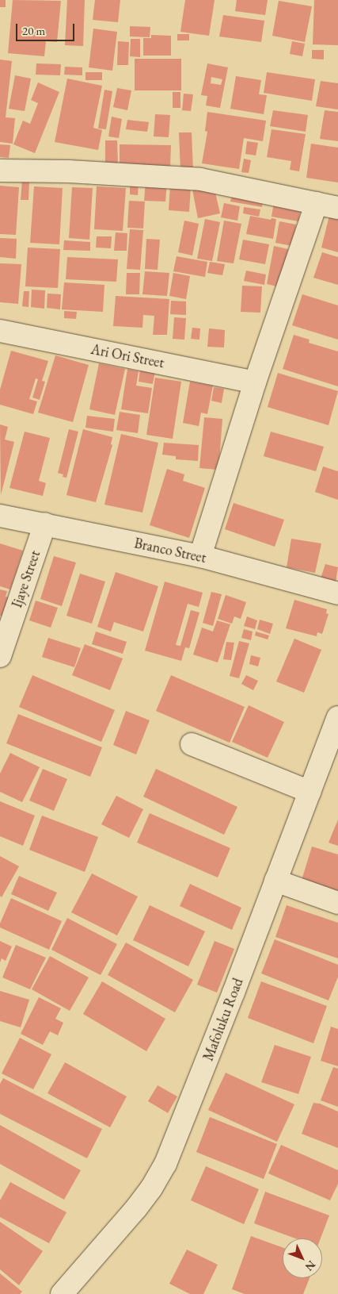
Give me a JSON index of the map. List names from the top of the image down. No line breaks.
{"streets":{"street":["Ari Ori Street","Branco Street","Ijaye Street","Mafoluku Road"]},"crossings":[["Branco Street","Ijaye Street"]],"scale_bar":"20 m","north":"bottom right"}
